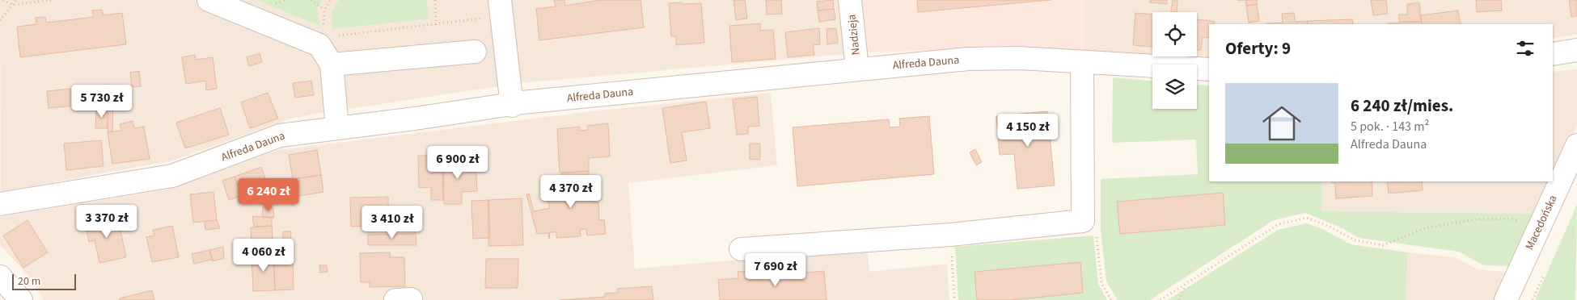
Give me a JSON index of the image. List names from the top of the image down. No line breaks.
{"streets":{"street":["Nadzieja","Alfreda Dauna","Macedońska"]},"crossings":[["Nadzieja","Alfreda Dauna"]],"scale_bar":"20 m","page":{"heading":"Oferty: 9","list":[{"name":"6 240 zł/mies.","note":"5 pok. · 143 m² · Alfreda Dauna"}],"price":["5 730 zł","4 150 zł","6 900 zł","4 370 zł","6 240 zł","3 370 zł","3 410 zł","4 060 zł","7 690 zł"],"scale":"20 m"}}
